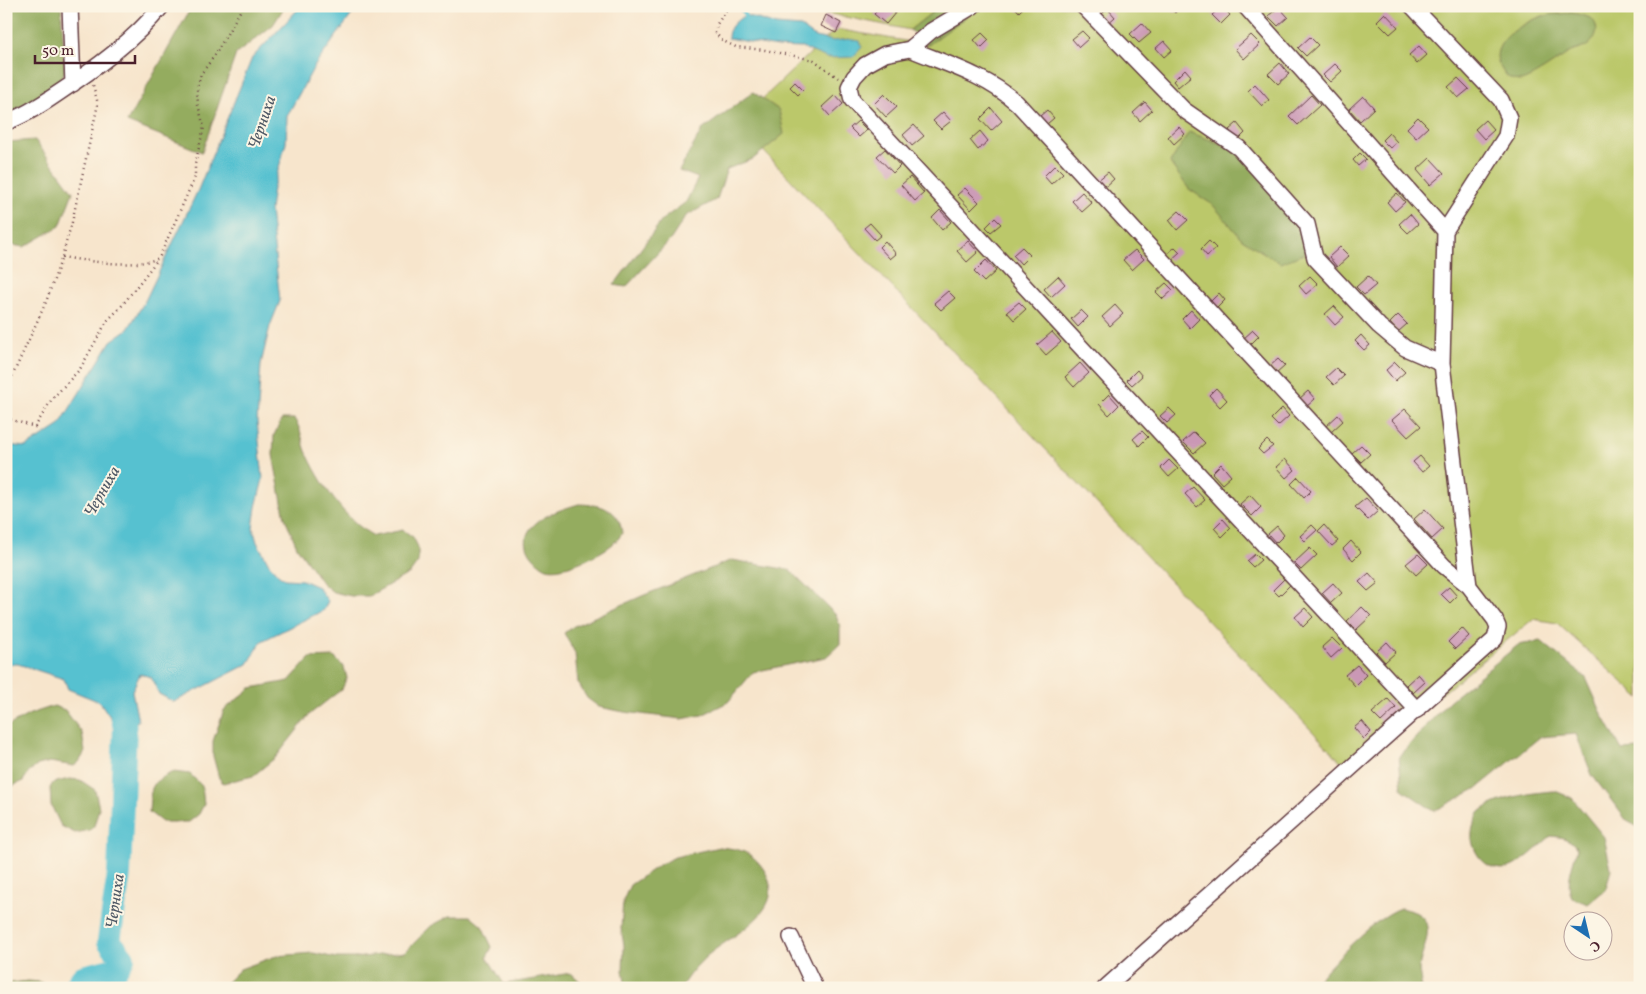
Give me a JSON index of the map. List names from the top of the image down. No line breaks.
{"water":["Черниха"],"scale_bar":"50 m","north":"bottom right"}
